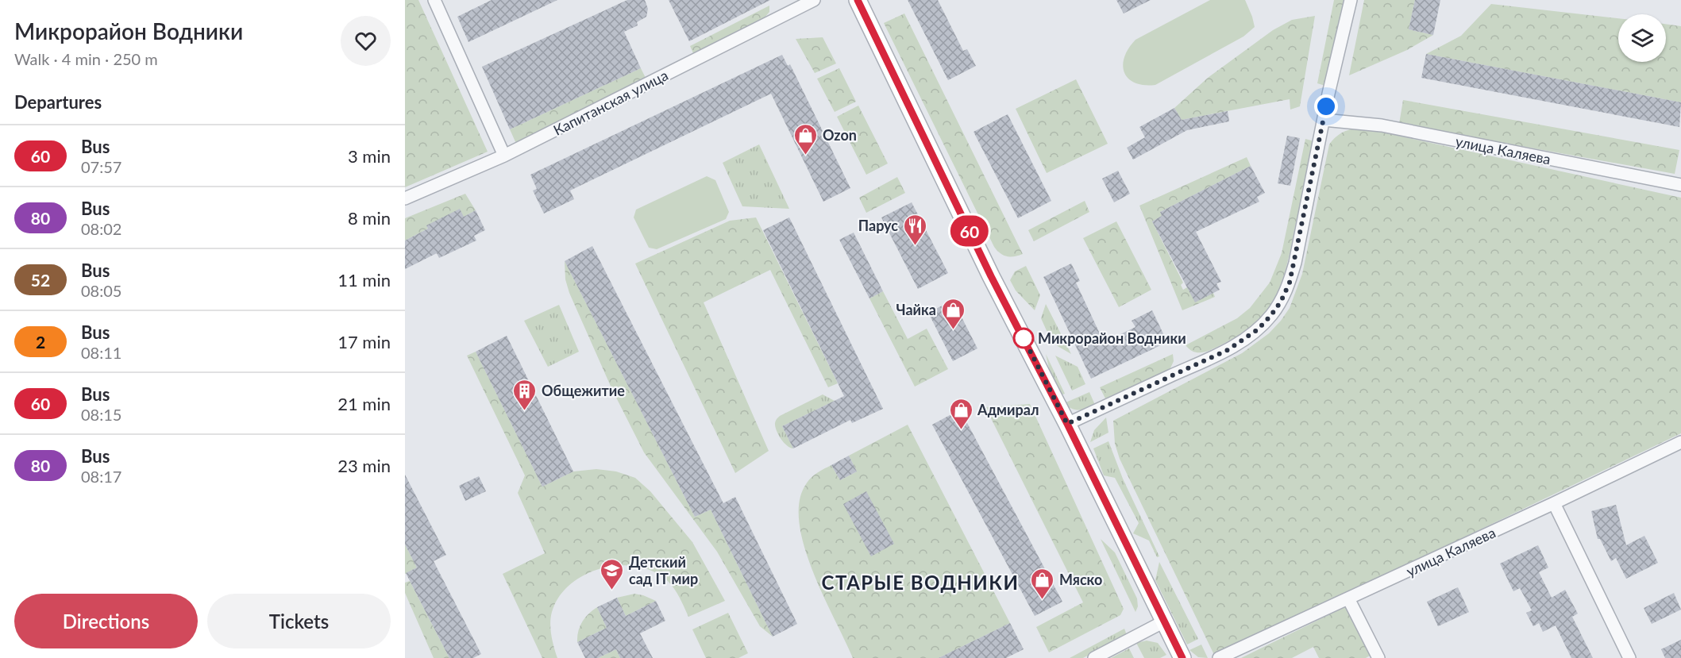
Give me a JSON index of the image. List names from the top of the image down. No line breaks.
{"streets":{"street":["Капитанская улица","улица Каляева"]},"districts":["СТАРЫЕ ВОДНИКИ"],"places":{"shop":["Ozon","Чайка","Адмирал","Мяско"],"restaurant":["Парус"],"other":["Микрорайон Водники"],"building":["Общежитие"],"school or university":["Детский сад IT мир"]},"lines":["bus line 60"],"page":{"heading":[["Микрорайон Водники","Walk · 4 min · 250 m"],"Departures"],"on_map":"60","list":[{"mark":"60","name":"Bus","note":"07:57","value":"3 min"},{"mark":"80","name":"Bus","note":"08:02","value":"8 min"},{"mark":"52","name":"Bus","note":"08:05","value":"11 min"},{"mark":"2","name":"Bus","note":"08:11","value":"17 min"},{"mark":"60","name":"Bus","note":"08:15","value":"21 min"},{"mark":"80","name":"Bus","note":"08:17","value":"23 min"}],"buttons":["Directions","Tickets"]}}
